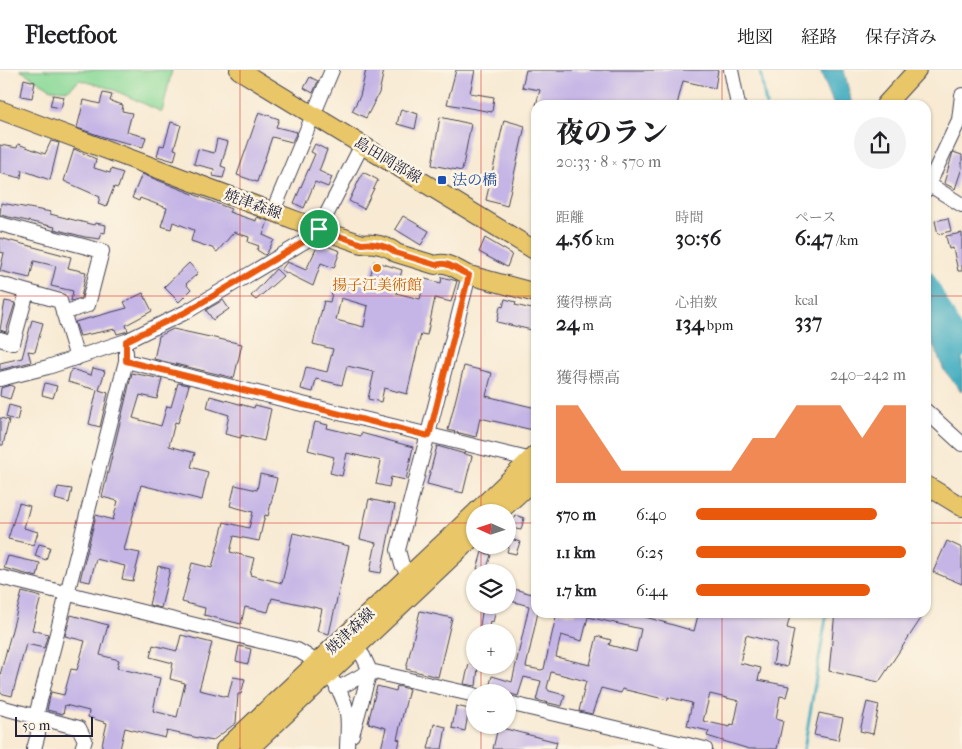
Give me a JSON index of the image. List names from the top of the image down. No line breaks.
{"streets":{"main road":["島田岡部線","焼津森線"]},"places":{"transit":["法の橋"],"other":["揚子江美術館"]},"scale_bar":"50 m","north":"left","page":{"header":"Fleetfoot","nav":["地図","経路","保存済み"],"heading":["夜のラン","20:33 · 8 × 570 m"],"stats":[["距離","4.56 km"],["時間","30:56"],["ペース","6:47 /km"],["獲得標高","24 m"],["心拍数","134 bpm"],["kcal","337"]],"chart":["獲得標高","240–242 m"],"list":[{"name":"570 m","note":"6:40"},{"name":"1.1 km","note":"6:25"},{"name":"1.7 km","note":"6:44"}],"map_buttons":["+","−"],"scale":"50 m"}}
